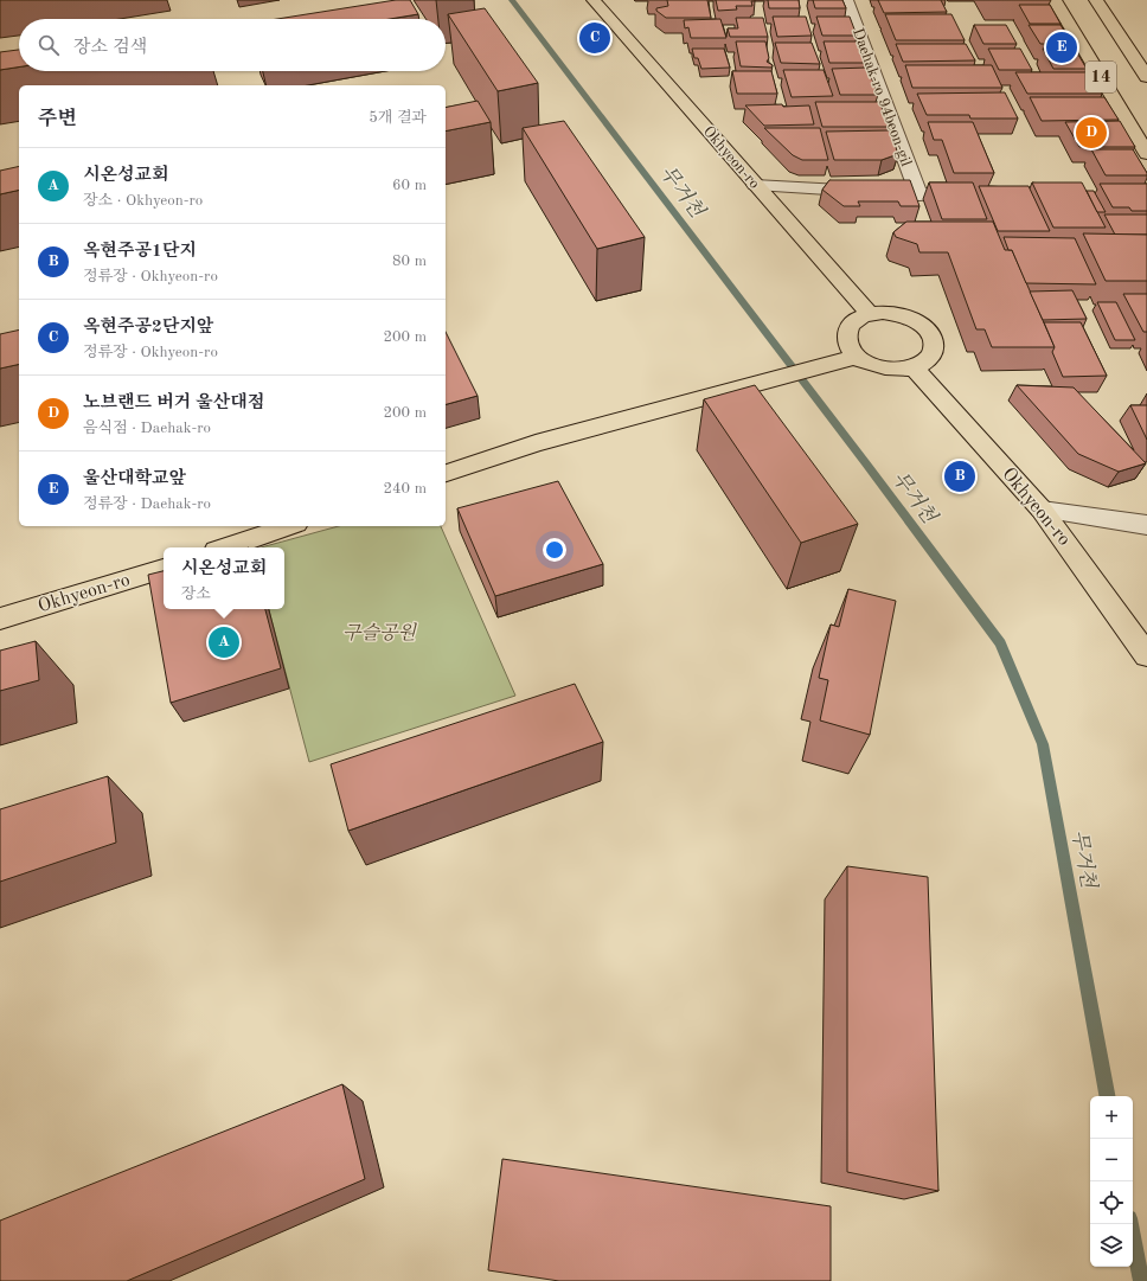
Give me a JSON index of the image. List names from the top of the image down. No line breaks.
{"streets":{"main road":["14","Okhyeon-ro"],"street":["Daehak-ro 94beon-gil"]},"water":["무거천"],"parks":["구슬공원"],"page":{"search":"장소 검색","pins":["C","E","D","B","A"],"heading":["주변","5개 결과"],"list":[{"mark":"A","name":"시온성교회","note":"장소 · Okhyeon-ro","value":"60 m"},{"mark":"B","name":"옥현주공1단지","note":"정류장 · Okhyeon-ro","value":"80 m"},{"mark":"C","name":"옥현주공2단지앞","note":"정류장 · Okhyeon-ro","value":"200 m"},{"mark":"D","name":"노브랜드 버거 울산대점","note":"음식점 · Daehak-ro","value":"200 m"},{"mark":"E","name":"울산대학교앞","note":"정류장 · Daehak-ro","value":"240 m"}],"popup":["시온성교회","장소"],"map_buttons":["+","−"]}}
